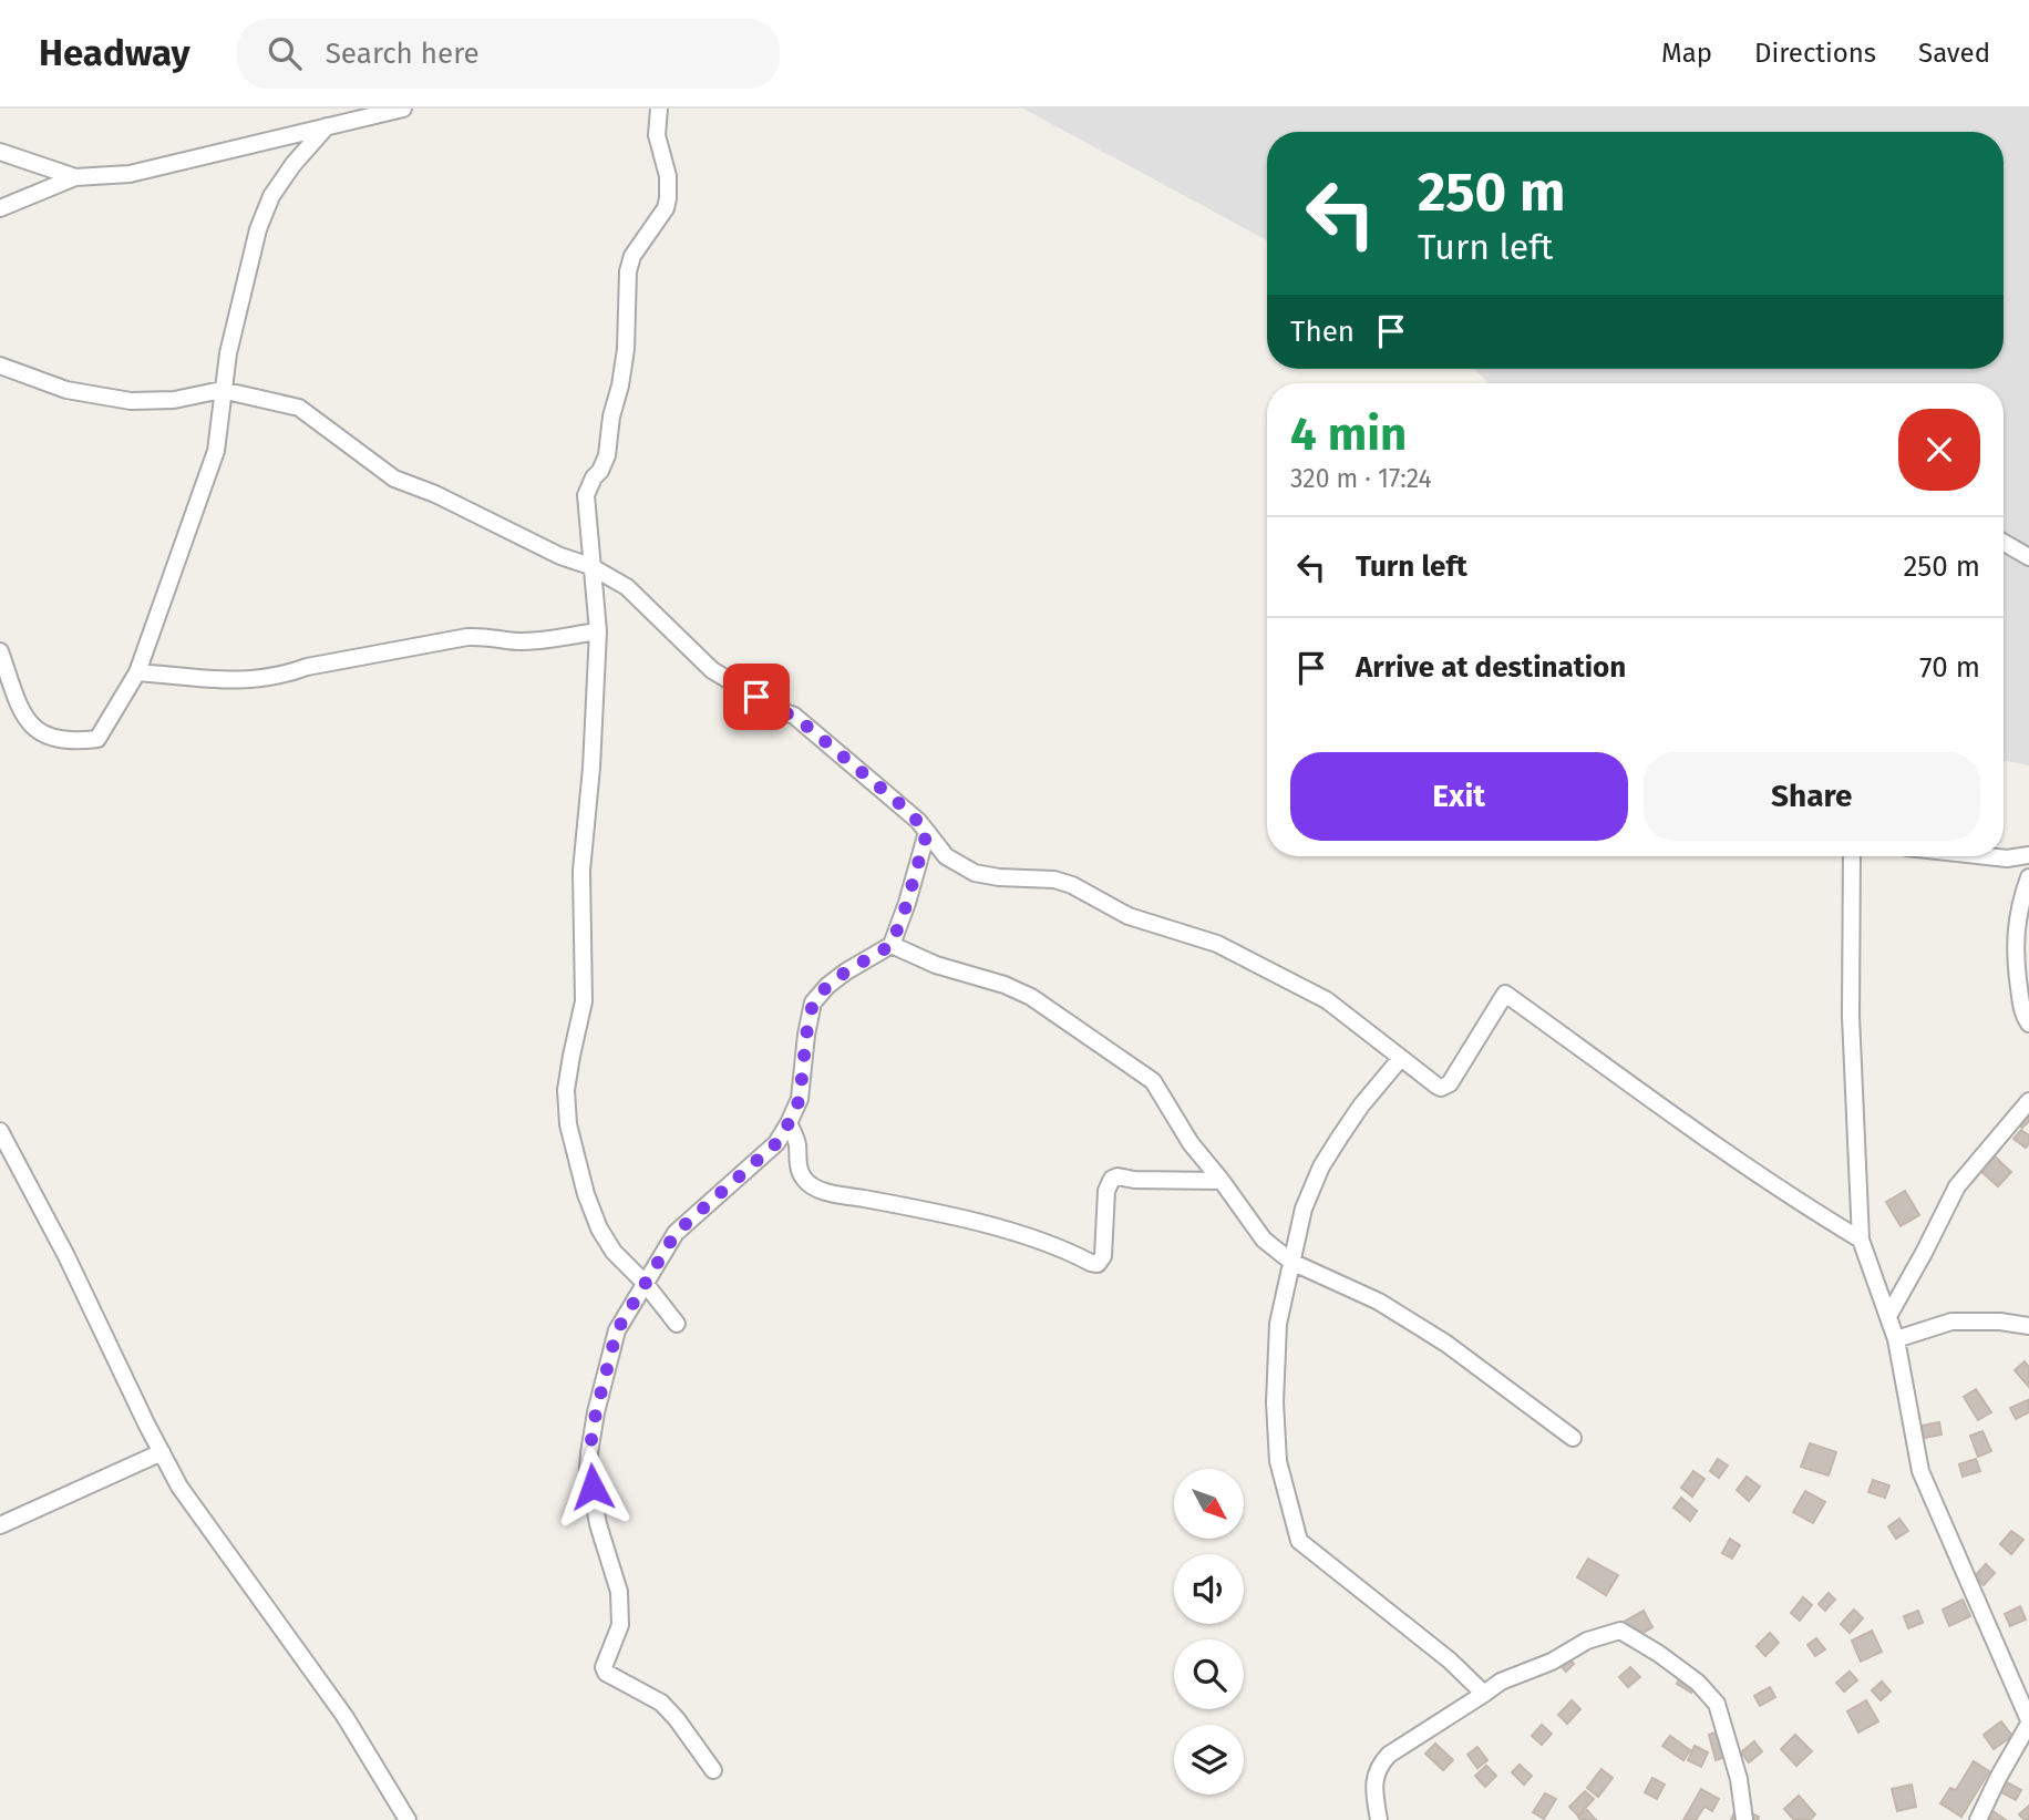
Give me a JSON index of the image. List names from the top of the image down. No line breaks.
{"north":"bottom right","page":{"header":"Headway","search":"Search here","nav":["Map","Directions","Saved"],"turn":["250 m","Turn left"],"then":"Then","heading":["4 min","320 m · 17:24"],"list":[{"name":"Turn left","value":"250 m"},{"name":"Arrive at destination","value":"70 m"}],"buttons":["Exit","Share"]}}
